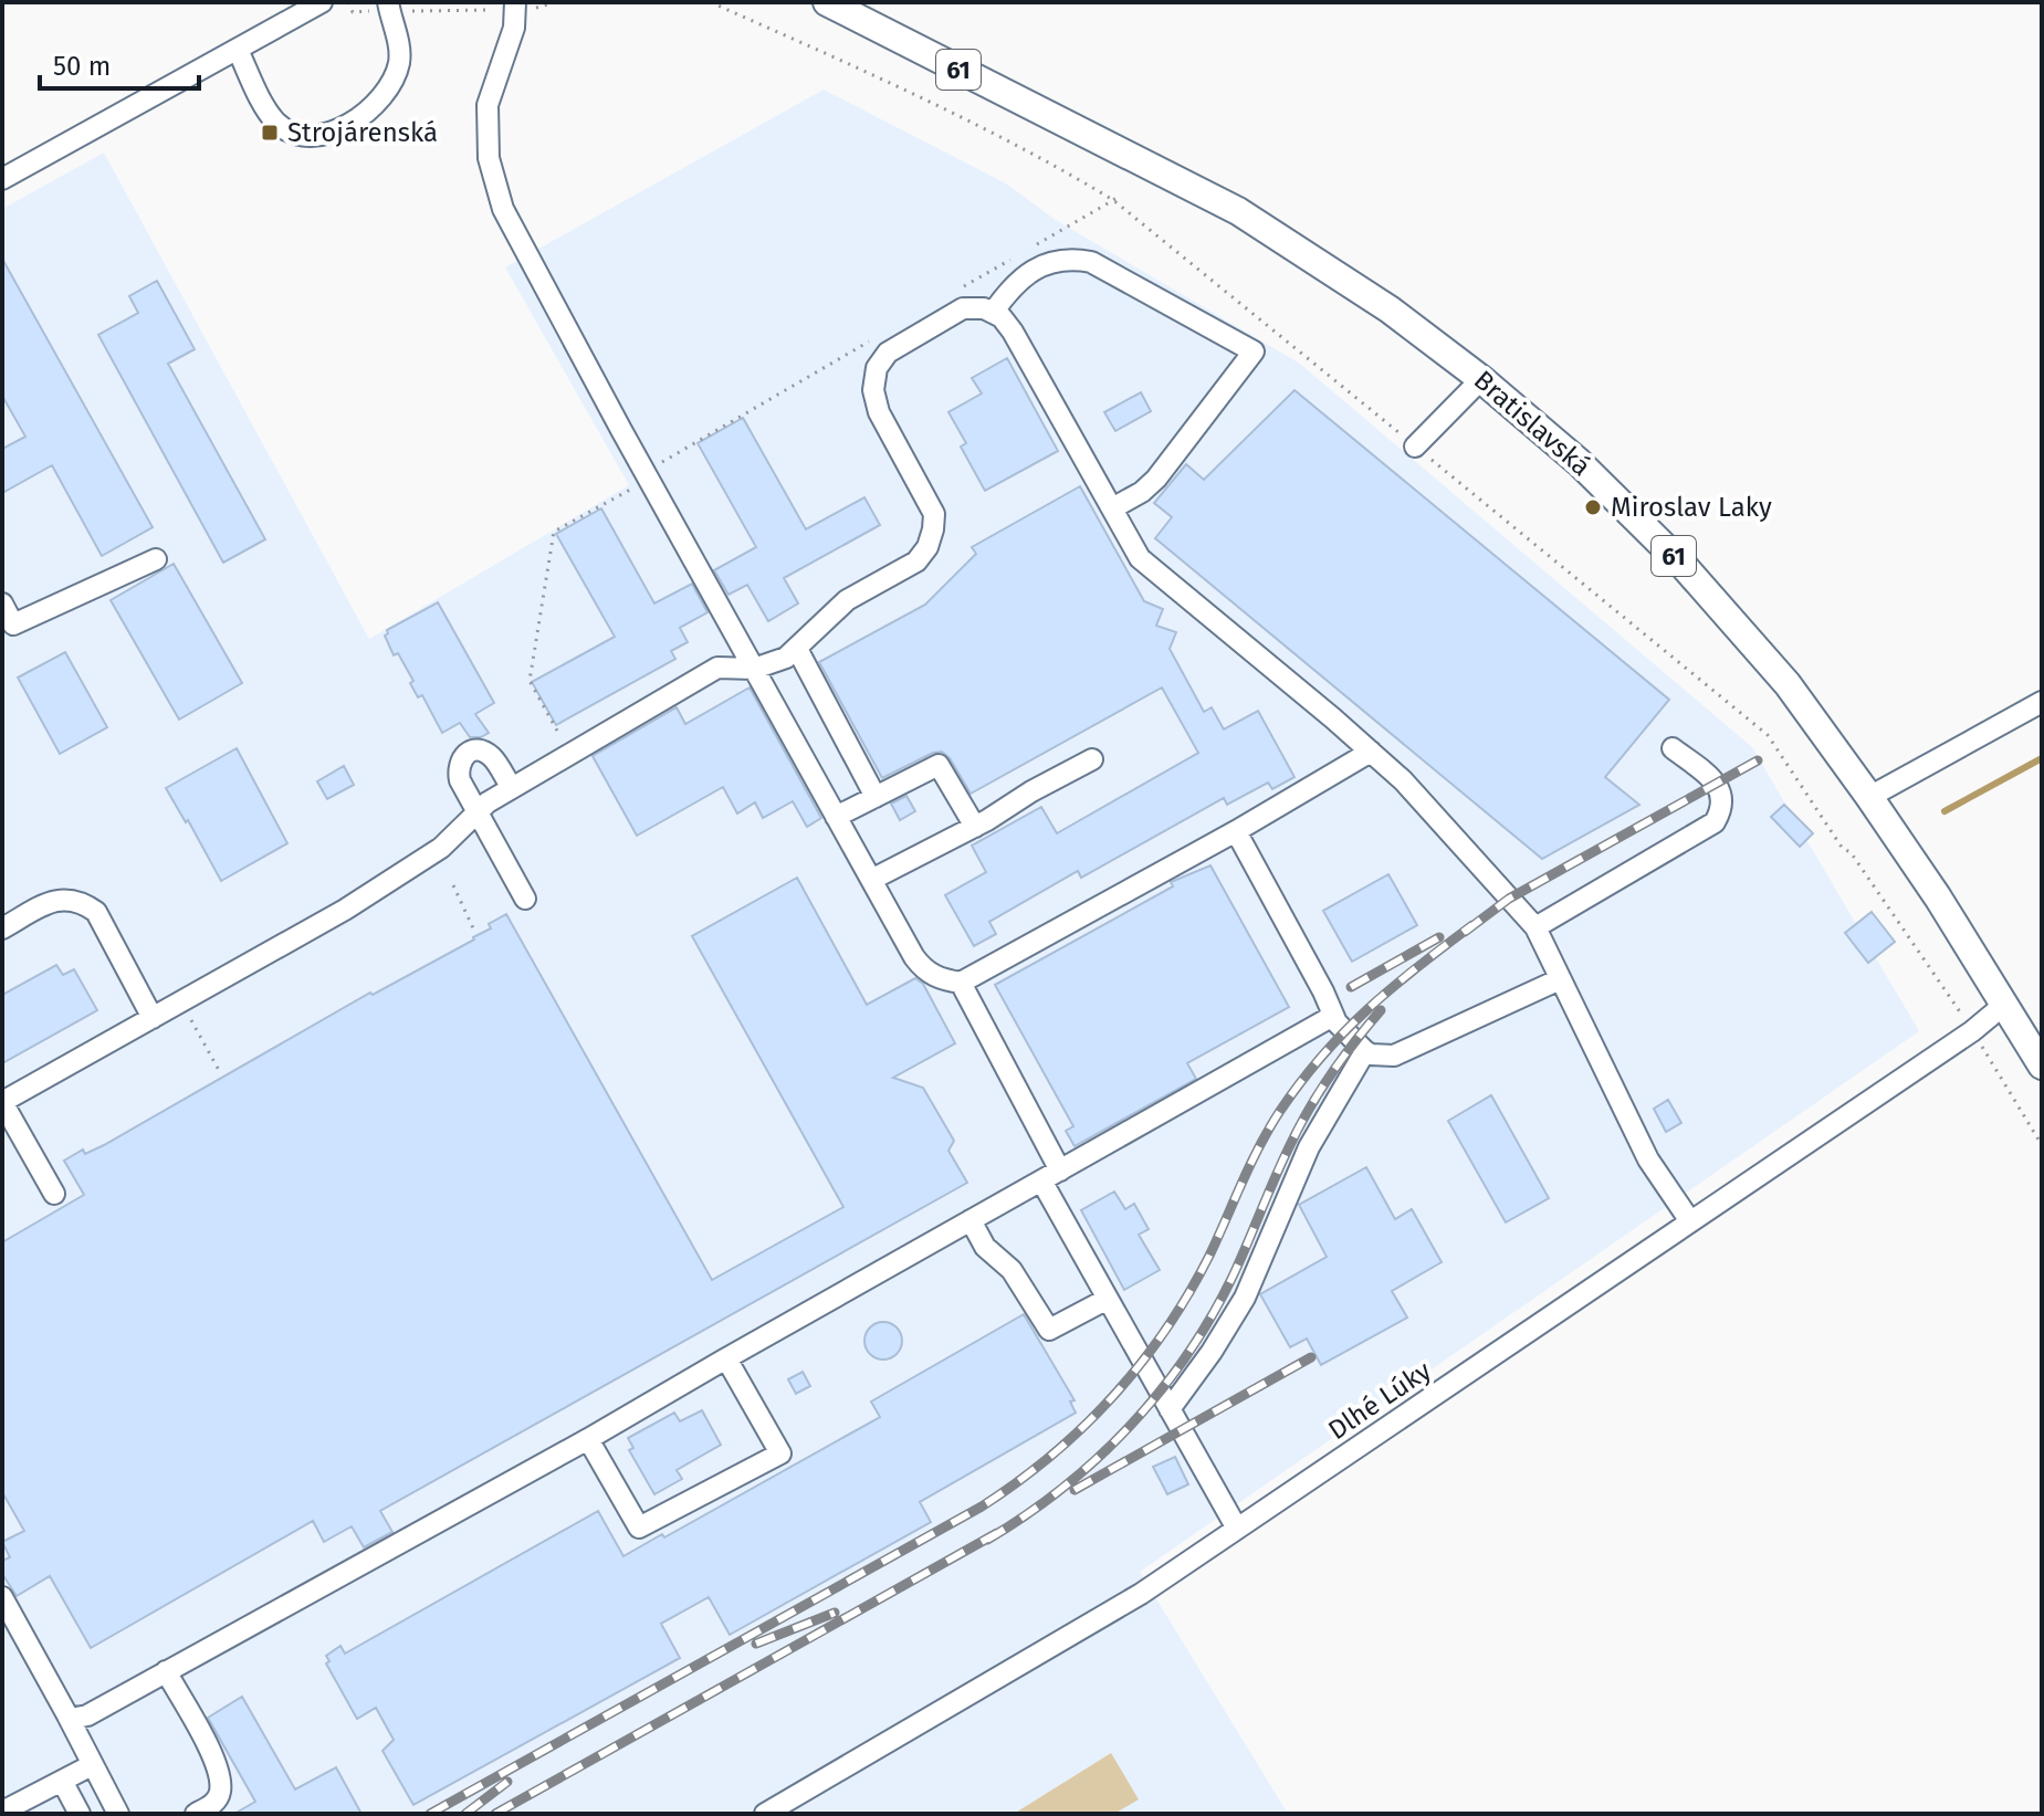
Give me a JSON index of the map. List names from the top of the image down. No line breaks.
{"streets":{"main road":["61","Bratislavská"],"street":["Dlhé Lúky"]},"crossings":[["Bratislavská","Dlhé Lúky"]],"places":{"transit":["Strojárenská"],"other":["Miroslav Laky"]},"scale_bar":"50 m"}
